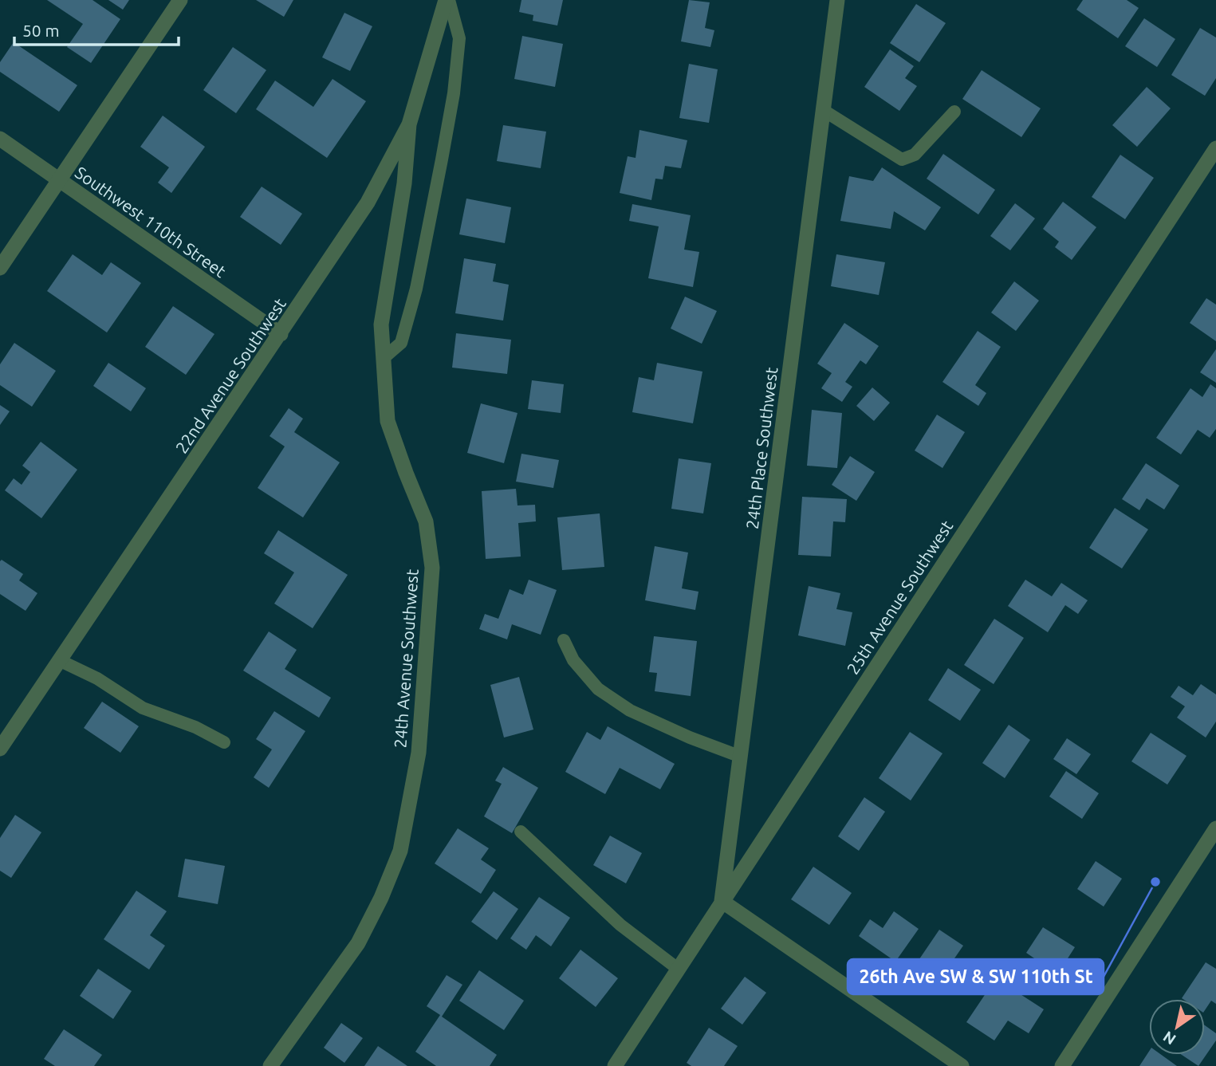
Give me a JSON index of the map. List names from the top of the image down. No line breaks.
{"streets":{"street":["Southwest 110th Street","22nd Avenue Southwest","24th Place Southwest","25th Avenue Southwest","24th Avenue Southwest"]},"crossings":[["Southwest 110th Street","22nd Avenue Southwest"],["22nd Avenue Southwest","24th Avenue Southwest"],["24th Place Southwest","25th Avenue Southwest"]],"places":["26th Ave SW & SW 110th St"],"scale_bar":"50 m","north":"bottom left"}
